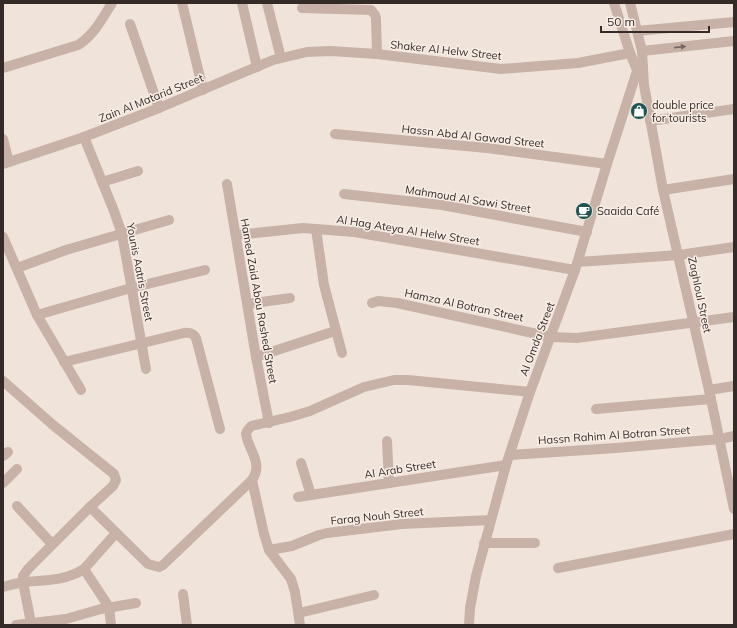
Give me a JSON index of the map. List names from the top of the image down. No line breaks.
{"streets":{"street":["Shaker Al Helw Street","Zain Al Matarid Street","Hassn Abd Al Gawad Street","Mahmoud Al Sawi Street","Al Hag Ateya Al Helw Street","Younis Aatris Street","Zaghloul Street","Hamed Zaid Abou Rashed Street","Hamza Al Botran Street","Al Omda Street","Hassn Rahim Al Botran Street","Al Arab Street","Farag Nouh Street"]},"crossings":[["Shaker Al Helw Street","Zain Al Matarid Street"],["Shaker Al Helw Street","Zaghloul Street"],["Zain Al Matarid Street","Younis Aatris Street"],["Hassn Abd Al Gawad Street","Al Omda Street"],["Mahmoud Al Sawi Street","Al Omda Street"],["Al Hag Ateya Al Helw Street","Zaghloul Street"],["Al Hag Ateya Al Helw Street","Hamed Zaid Abou Rashed Street"],["Al Hag Ateya Al Helw Street","Al Omda Street"],["Zaghloul Street","Hamza Al Botran Street"],["Zaghloul Street","Al Omda Street"],["Zaghloul Street","Hassn Rahim Al Botran Street"],["Hamza Al Botran Street","Al Omda Street"],["Al Omda Street","Hassn Rahim Al Botran Street"],["Al Omda Street","Al Arab Street"],["Al Omda Street","Farag Nouh Street"]],"places":{"shop":["double price for tourists"],"cafe":["Saaida Café"]},"scale_bar":"50 m"}
